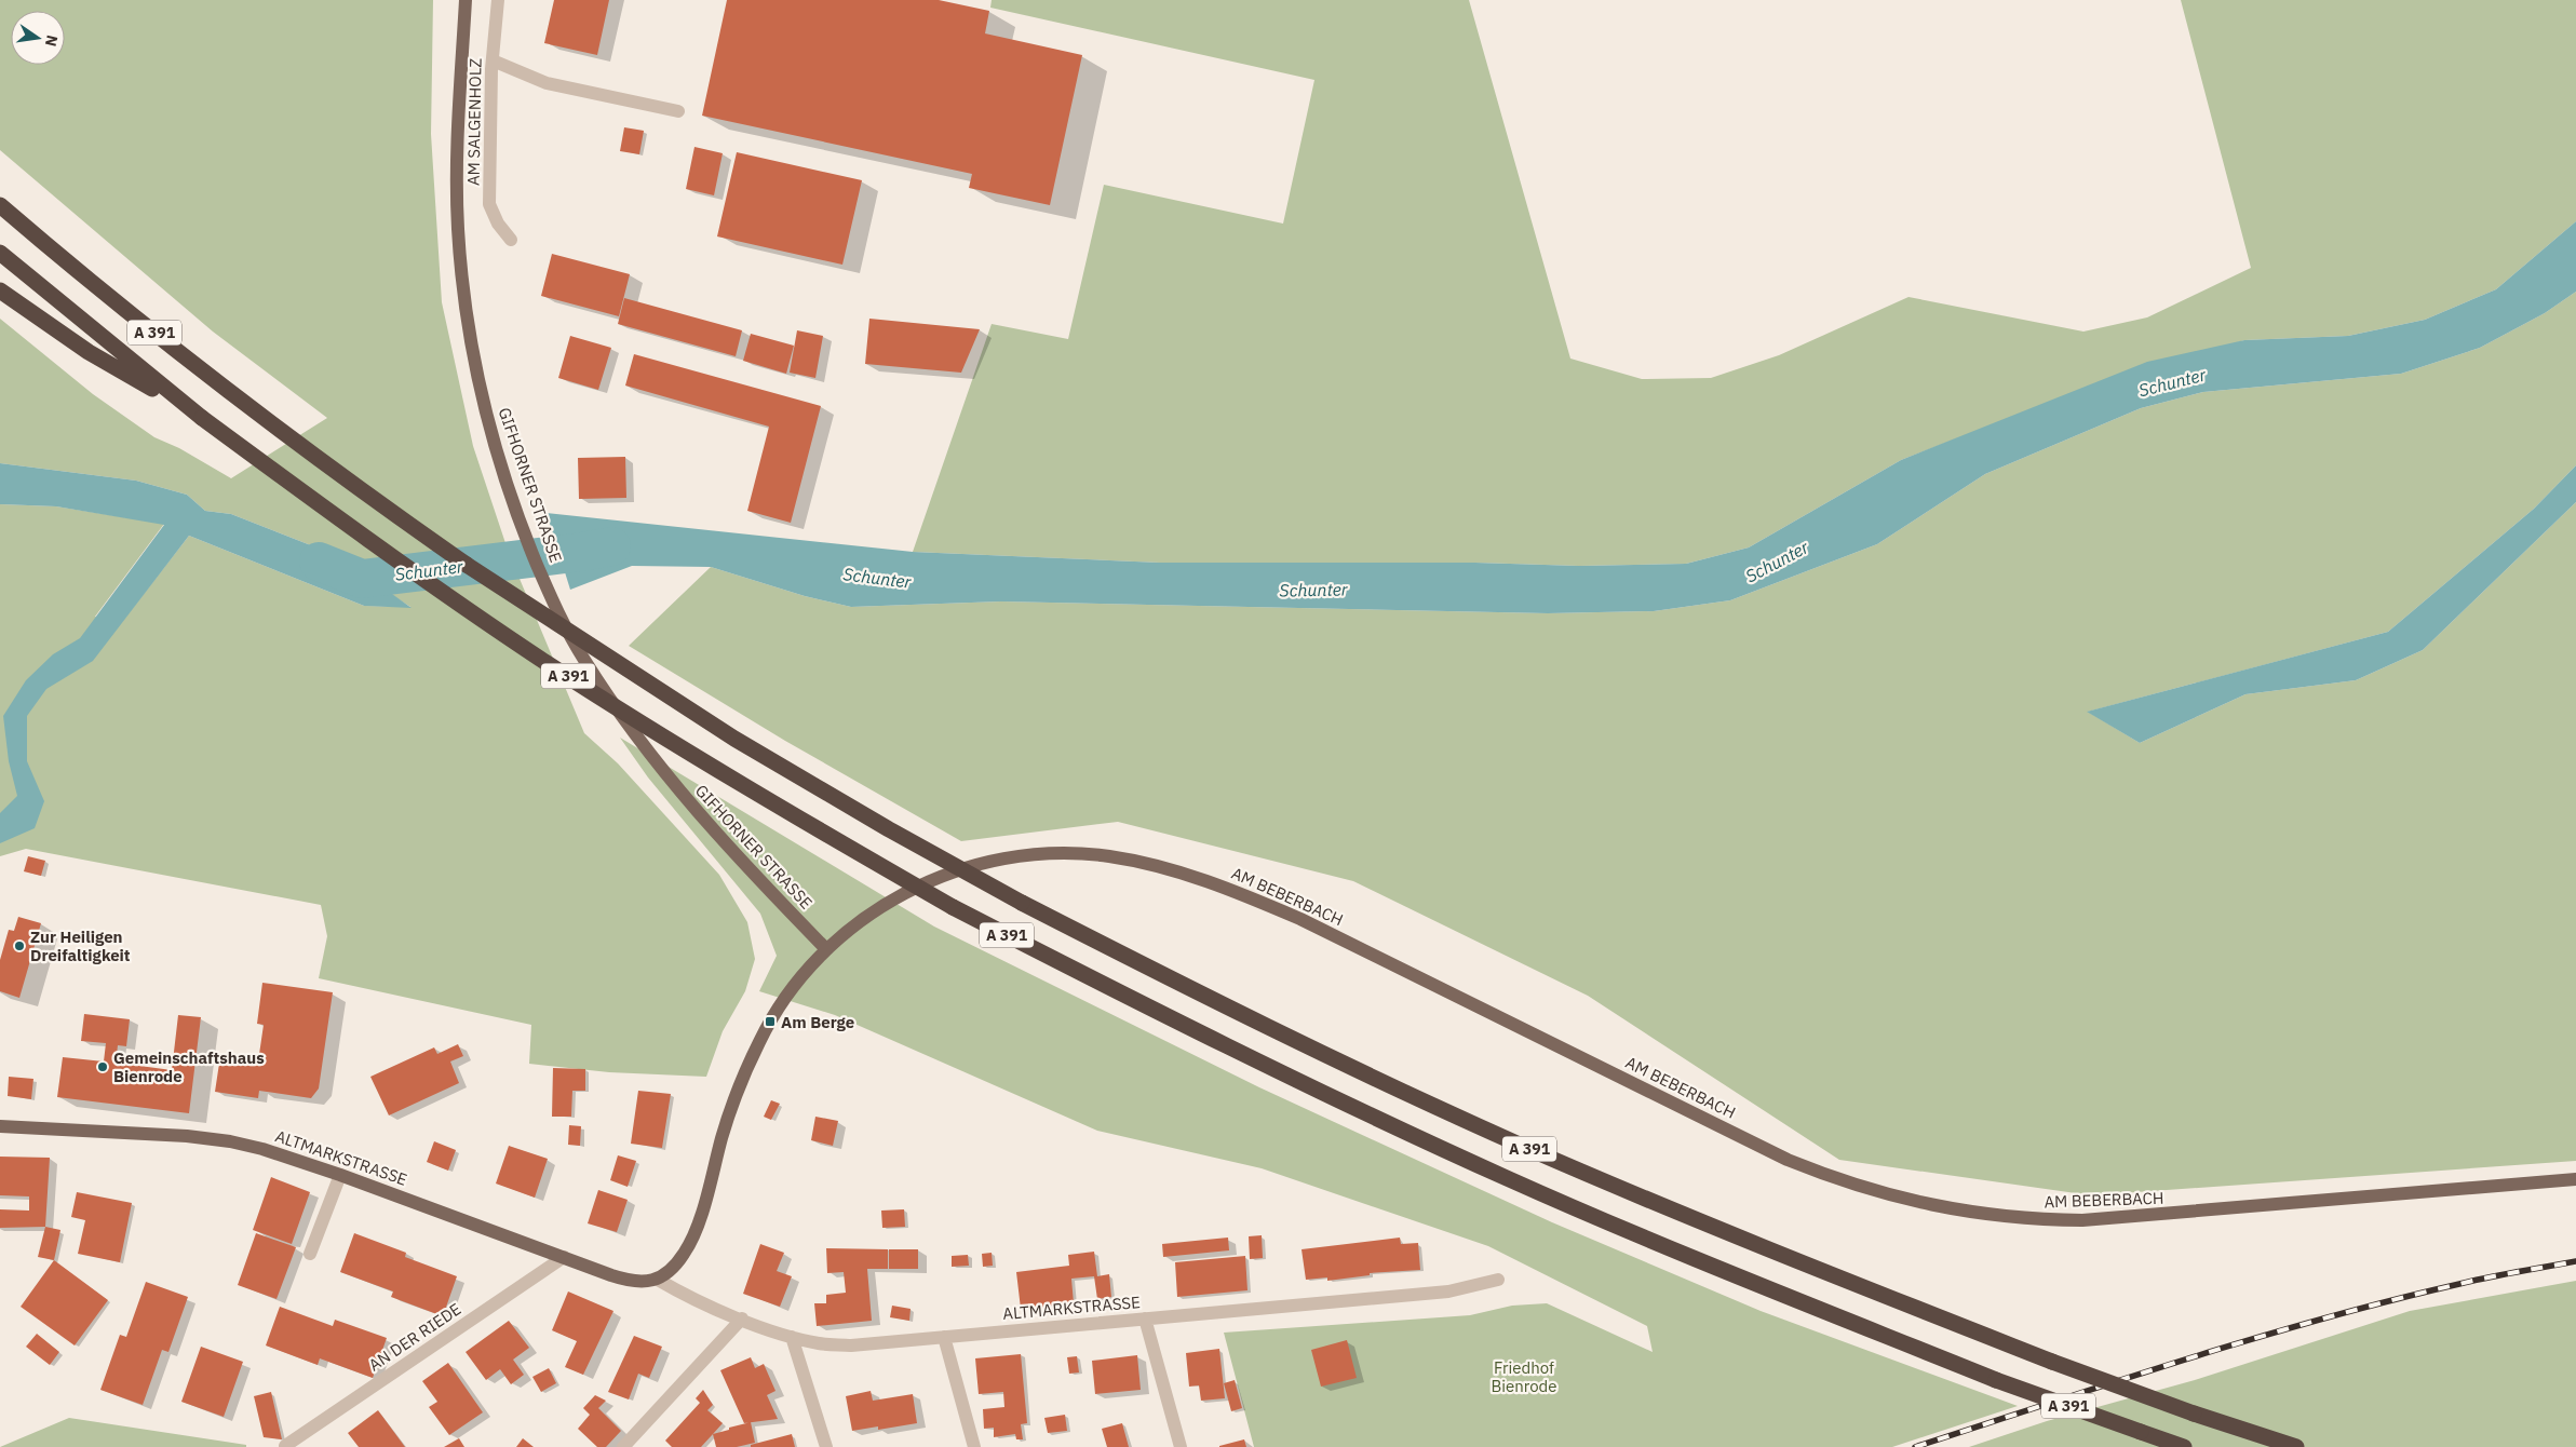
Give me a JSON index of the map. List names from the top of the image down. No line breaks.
{"streets":{"highway":["A 391"],"main road":["GIFHORNER STRASSE","AM BEBERBACH","ALTMARKSTRASSE"],"street":["AM SALGENHOLZ","AN DER RIEDE"]},"crossings":[["GIFHORNER STRASSE","AM BEBERBACH"],["ALTMARKSTRASSE","AN DER RIEDE"]],"water":["Schunter"],"parks":["Friedhof Bienrode"],"places":{"other":["Zur Heiligen Dreifaltigkeit","Gemeinschaftshaus Bienrode"],"transit":["Am Berge"]},"north":"right"}
